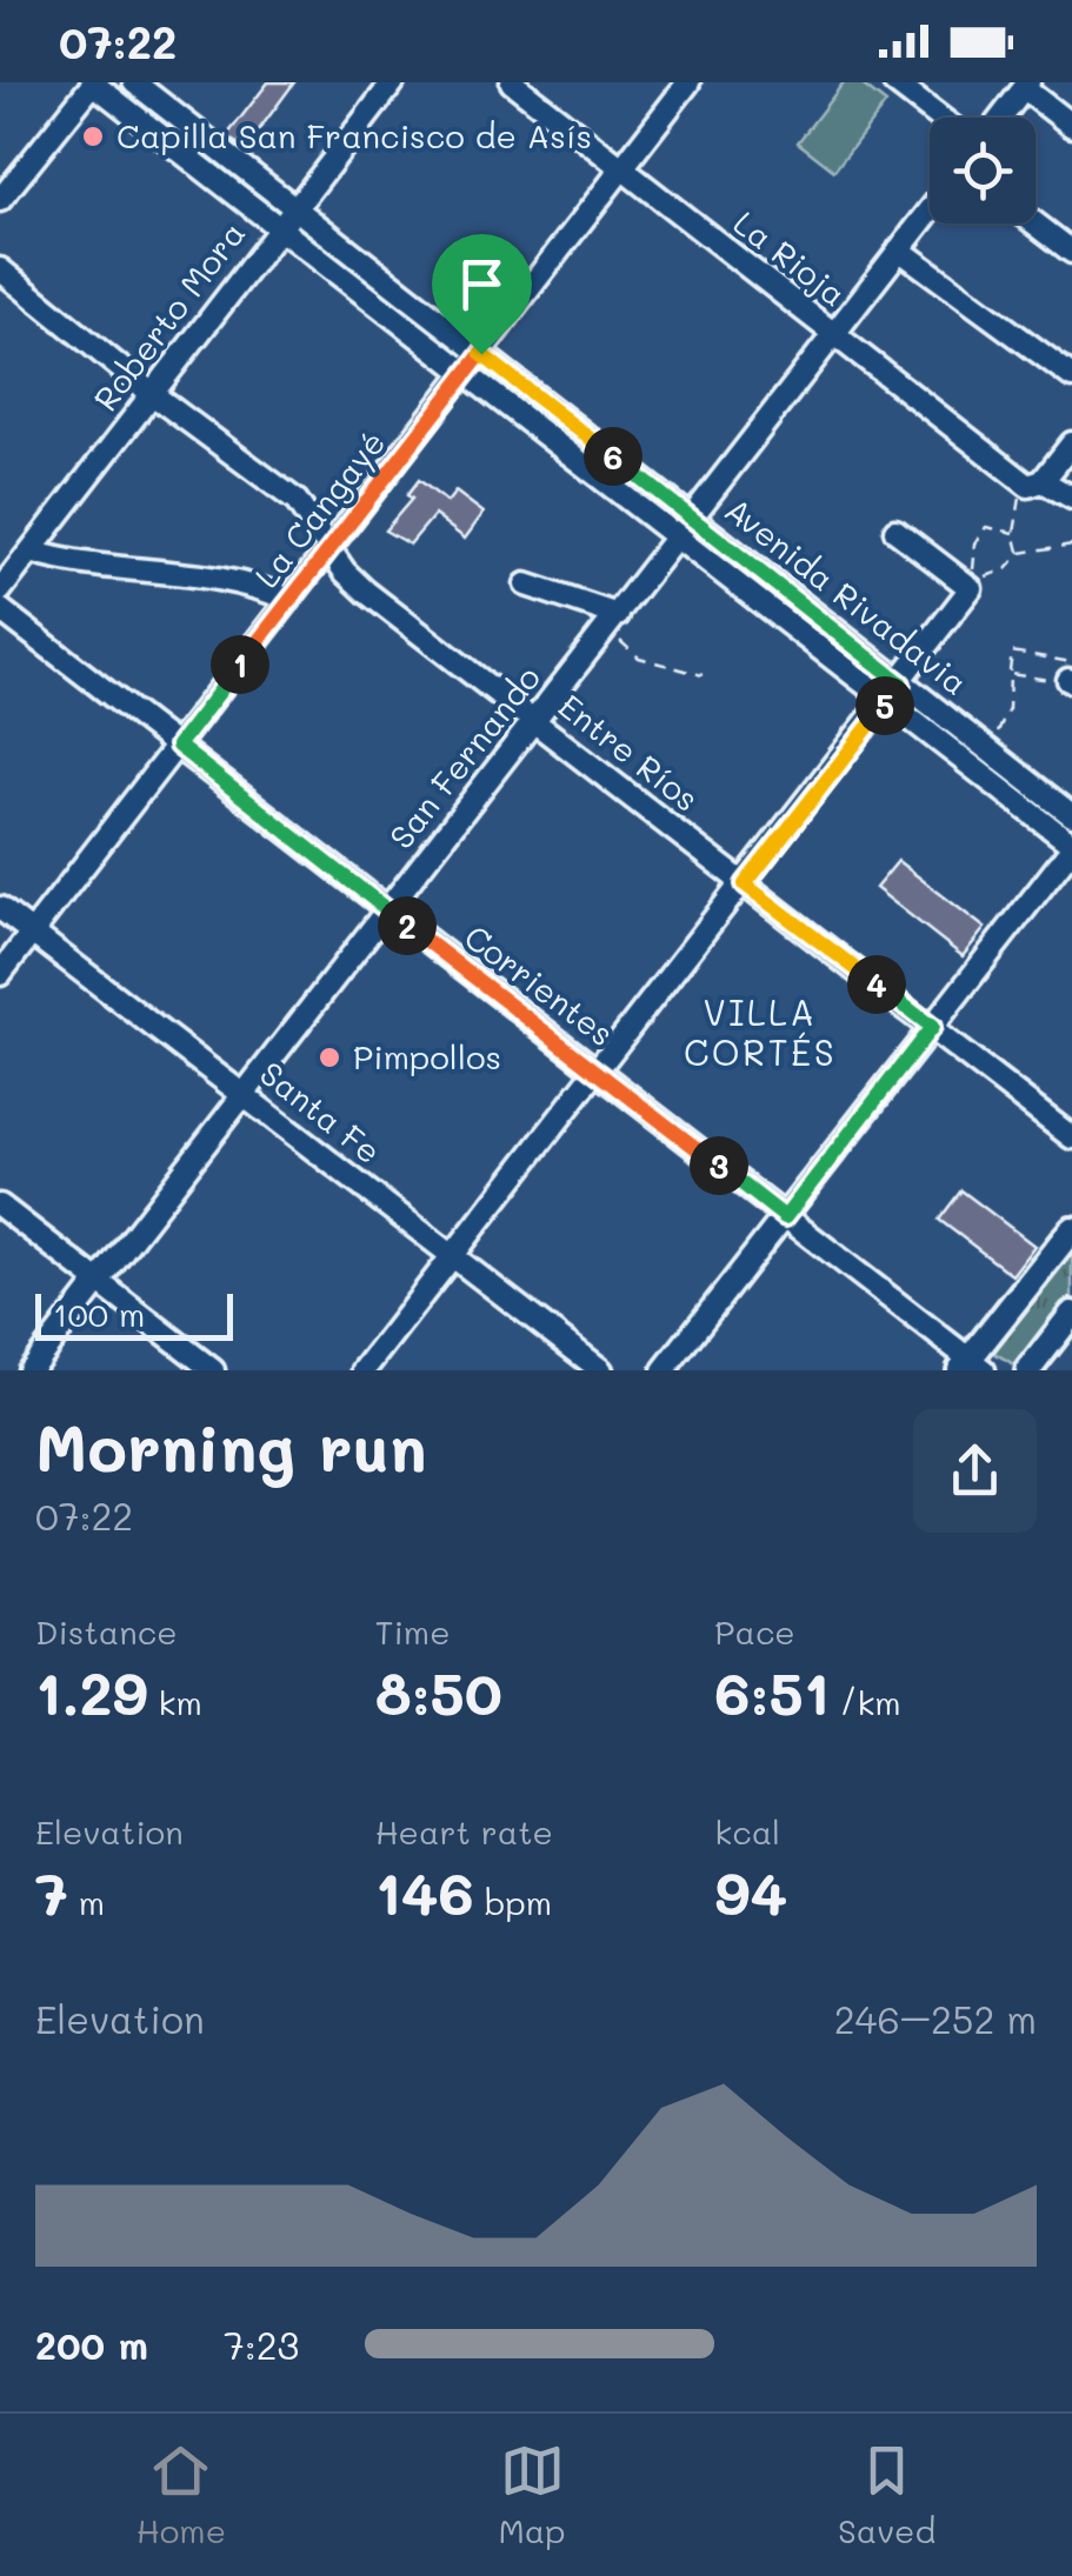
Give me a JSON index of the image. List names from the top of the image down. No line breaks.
{"streets":{"street":["La Rioja","Roberto Mora","La Cangayé","Avenida Rivadavia","Entre Ríos","San Fernando","Corrientes","Santa Fe"]},"crossings":[["La Rioja","La Cangayé"],["La Rioja","San Fernando"],["Roberto Mora","Avenida Rivadavia"],["Roberto Mora","Entre Ríos"],["La Cangayé","Avenida Rivadavia"],["La Cangayé","Entre Ríos"],["La Cangayé","Corrientes"],["La Cangayé","Santa Fe"],["Avenida Rivadavia","San Fernando"],["Entre Ríos","San Fernando"],["San Fernando","Corrientes"],["San Fernando","Santa Fe"]],"districts":["VILLA CORTÉS"],"places":["Capilla San Francisco de Asís","Pimpollos"],"scale_bar":"100 m","page":{"status":"07:22","pins":["6","1","5","2","4","3"],"scale":"100 m","heading":["Morning run","07:22"],"stats":[["Distance","1.29 km"],["Time","8:50"],["Pace","6:51 /km"],["Elevation","7 m"],["Heart rate","146 bpm"],["kcal","94"]],"chart":["Elevation","246–252 m"],"list":[{"name":"200 m","note":"7:23"}],"tabs":["Home","Map","Saved"]}}
